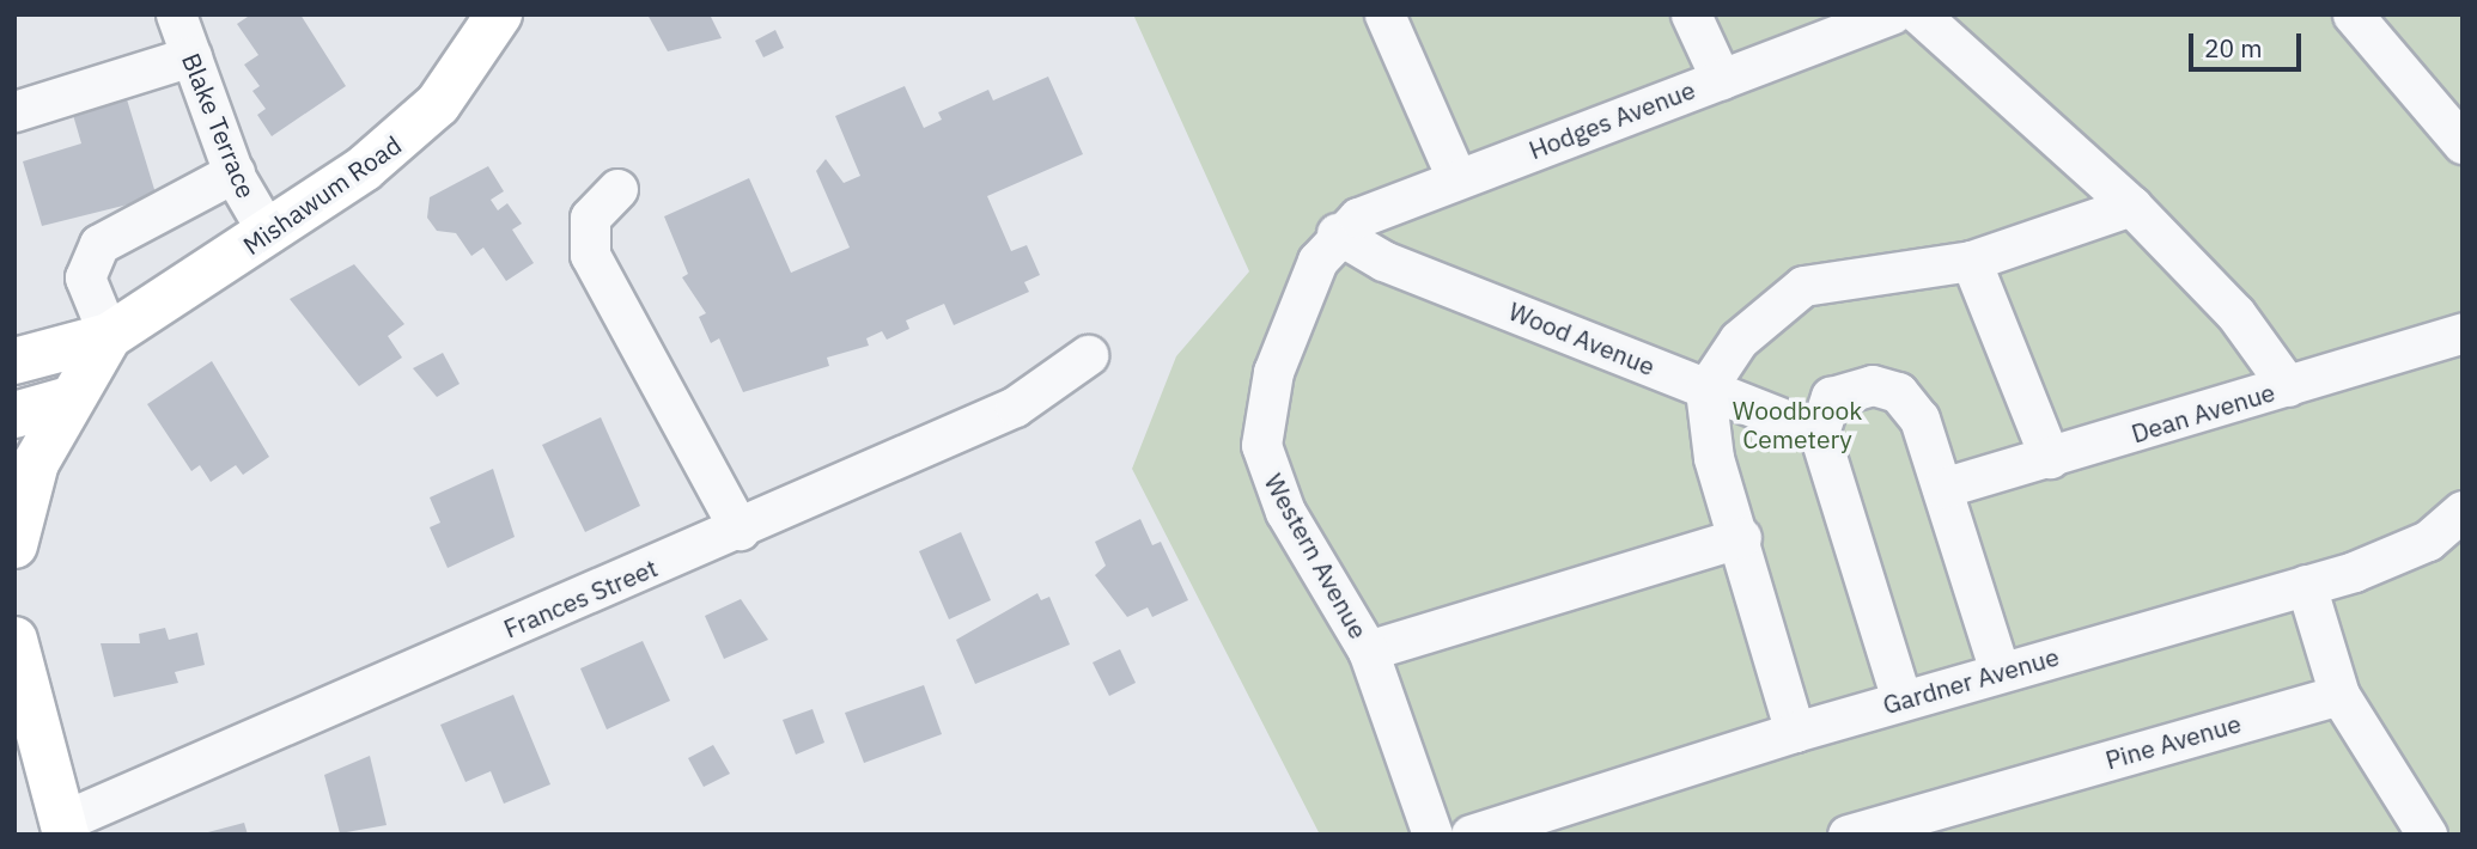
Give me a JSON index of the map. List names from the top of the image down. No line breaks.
{"streets":{"main road":["Mishawum Road"],"street":["Hodges Avenue","Blake Terrace","Wood Avenue","Dean Avenue","Western Avenue","Frances Street","Gardner Avenue","Pine Avenue"]},"crossings":[["Hodges Avenue","Wood Avenue"],["Hodges Avenue","Western Avenue"],["Blake Terrace","Mishawum Road"],["Wood Avenue","Western Avenue"]],"parks":["Woodbrook Cemetery"],"scale_bar":"20 m"}
